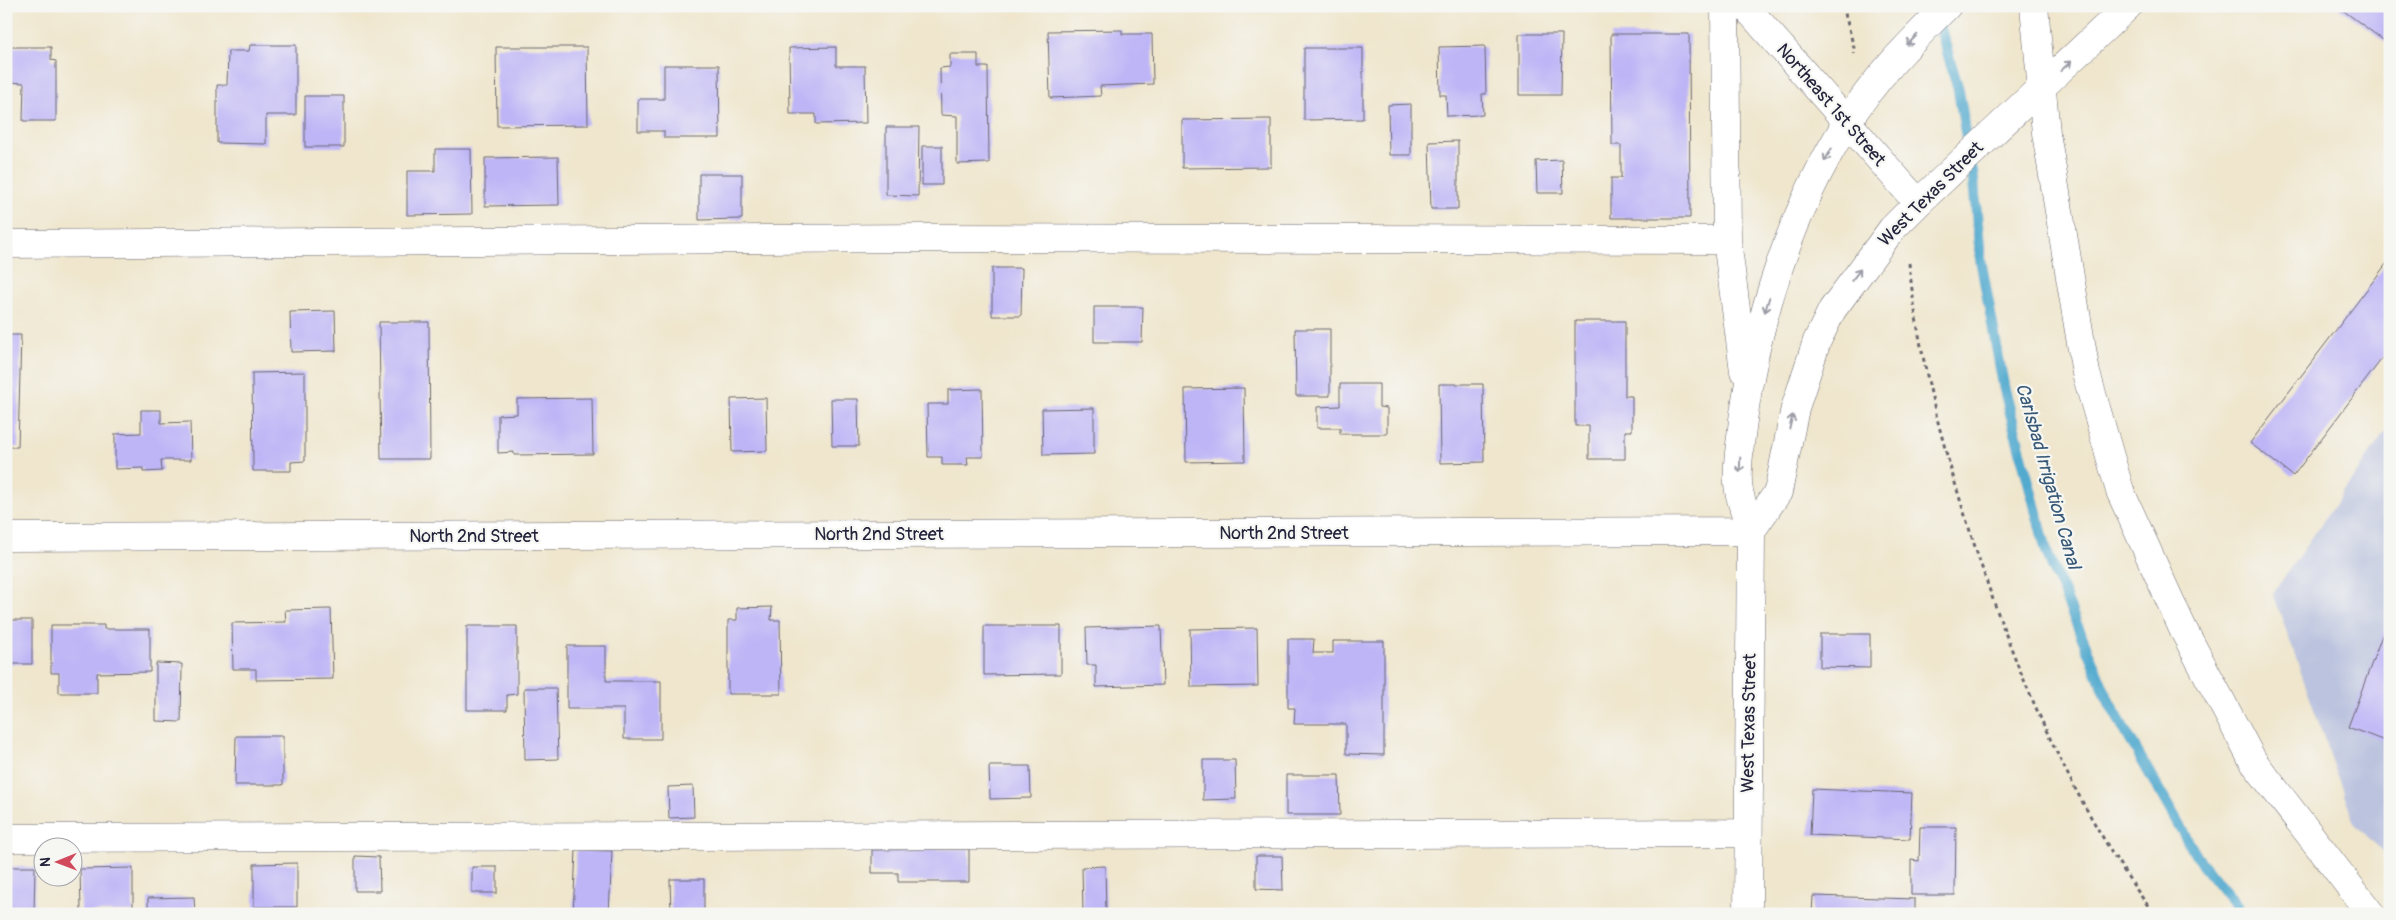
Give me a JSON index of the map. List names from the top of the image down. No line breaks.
{"streets":{"street":["Northeast 1st Street","West Texas Street","North 2nd Street"]},"crossings":[["Northeast 1st Street","West Texas Street"],["West Texas Street","North 2nd Street"]],"water":["Carlsbad Irrigation Canal"],"north":"left"}
